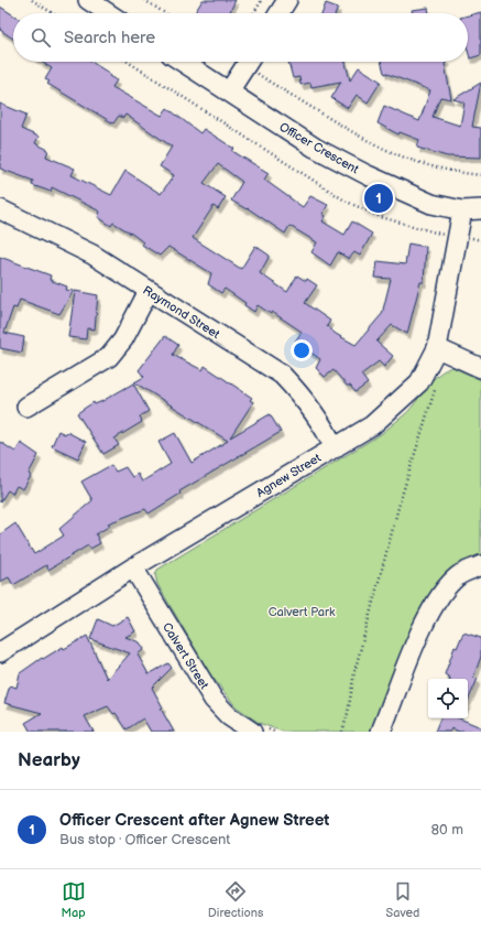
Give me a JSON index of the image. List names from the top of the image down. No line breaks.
{"streets":{"street":["Officer Crescent","Raymond Street","Agnew Street","Calvert Street"]},"crossings":[["Officer Crescent","Agnew Street"],["Raymond Street","Agnew Street"],["Agnew Street","Calvert Street"]],"parks":["Calvert Park"],"page":{"search":"Search here","pins":"1","heading":"Nearby","list":[{"mark":"1","name":"Officer Crescent after Agnew Street","note":"Bus stop · Officer Crescent","value":"80 m"}],"nav":["Map","Directions","Saved"]}}
